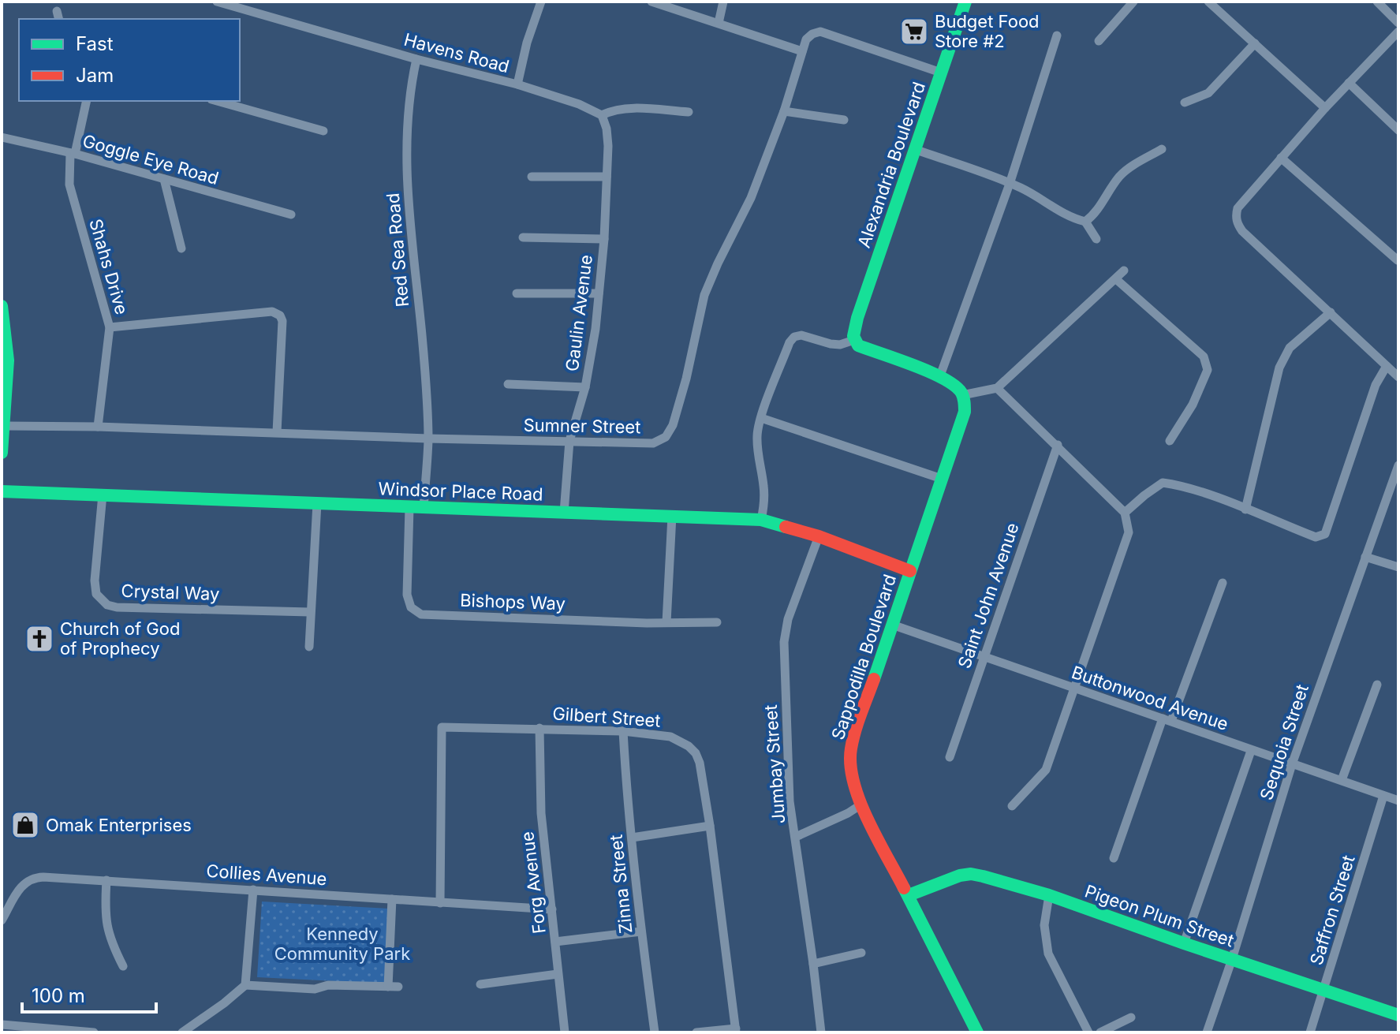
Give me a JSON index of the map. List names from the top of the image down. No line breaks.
{"streets":{"street":["Havens Road","Goggle Eye Road","Alexandria Boulevard","Red Sea Road","Shahs Drive","Gaulin Avenue","Sumner Street","Windsor Place Road","Crystal Way","Saint John Avenue","Bishops Way","Sappodilla Boulevard","Buttonwood Avenue","Gilbert Street","Sequoia Street","Jumbay Street","Collies Avenue","Forg Avenue","Zinna Street","Saffron Street","Pigeon Plum Street"]},"crossings":[["Havens Road","Red Sea Road"],["Havens Road","Gaulin Avenue"],["Goggle Eye Road","Shahs Drive"],["Red Sea Road","Sumner Street"],["Red Sea Road","Windsor Place Road"],["Shahs Drive","Sumner Street"],["Gaulin Avenue","Sumner Street"],["Gaulin Avenue","Windsor Place Road"],["Windsor Place Road","Crystal Way"],["Windsor Place Road","Bishops Way"],["Windsor Place Road","Sappodilla Boulevard"],["Windsor Place Road","Jumbay Street"],["Saint John Avenue","Buttonwood Avenue"],["Sappodilla Boulevard","Buttonwood Avenue"],["Sappodilla Boulevard","Pigeon Plum Street"],["Buttonwood Avenue","Sequoia Street"],["Buttonwood Avenue","Saffron Street"],["Gilbert Street","Collies Avenue"],["Gilbert Street","Forg Avenue"],["Gilbert Street","Zinna Street"],["Sequoia Street","Pigeon Plum Street"],["Collies Avenue","Forg Avenue"],["Saffron Street","Pigeon Plum Street"]],"parks":["Kennedy Community Park"],"places":{"supermarket":["Budget Food Store #2"],"church":["Church of God of Prophecy"],"shop":["Omak Enterprises"]},"legend":["Fast","Jam"],"scale_bar":"100 m"}
